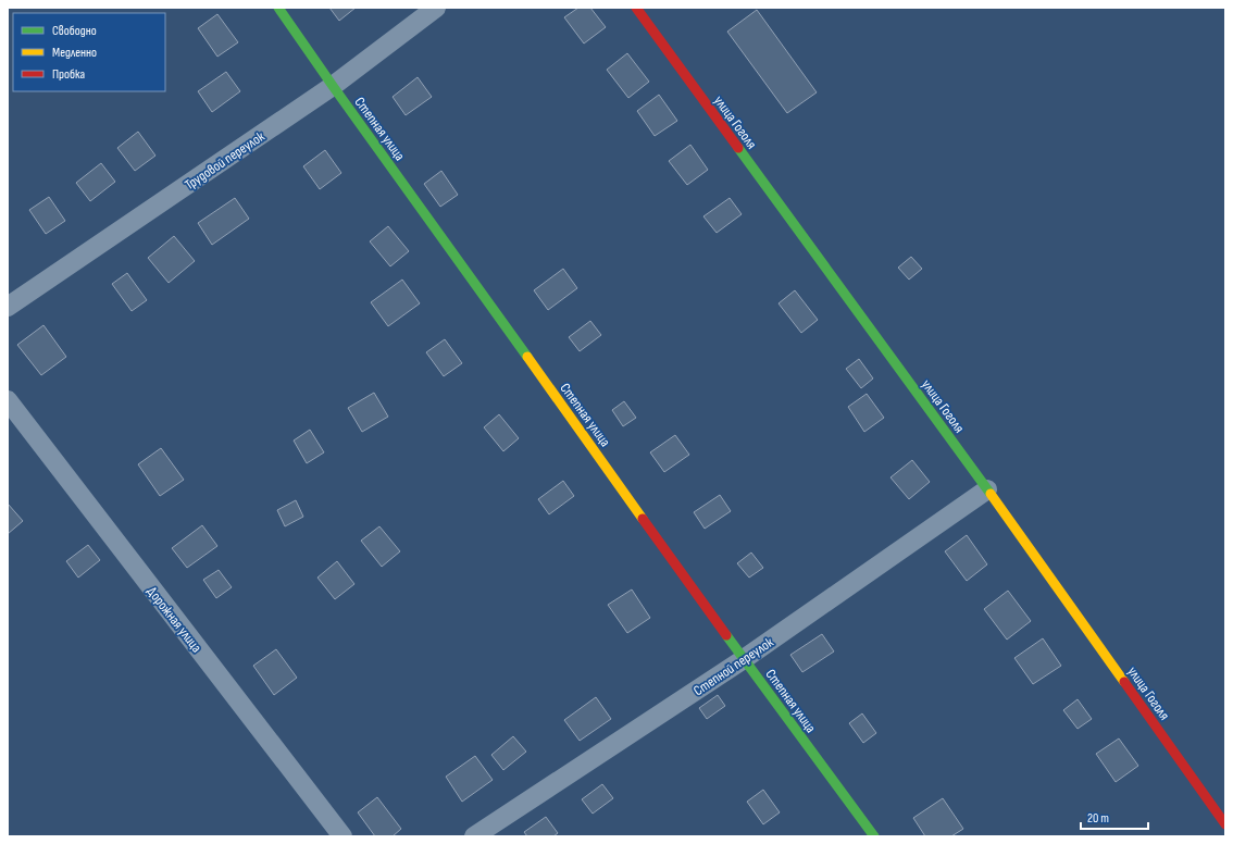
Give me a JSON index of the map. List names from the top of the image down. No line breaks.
{"streets":{"street":["улица Гоголя","Степная улица","Трудовой переулок","Дорожная улица","Степной переулок"]},"crossings":[["улица Гоголя","Степной переулок"],["Степная улица","Трудовой переулок"],["Степная улица","Степной переулок"]],"legend":["Свободно","Медленно","Пробка"],"scale_bar":"20 m"}
